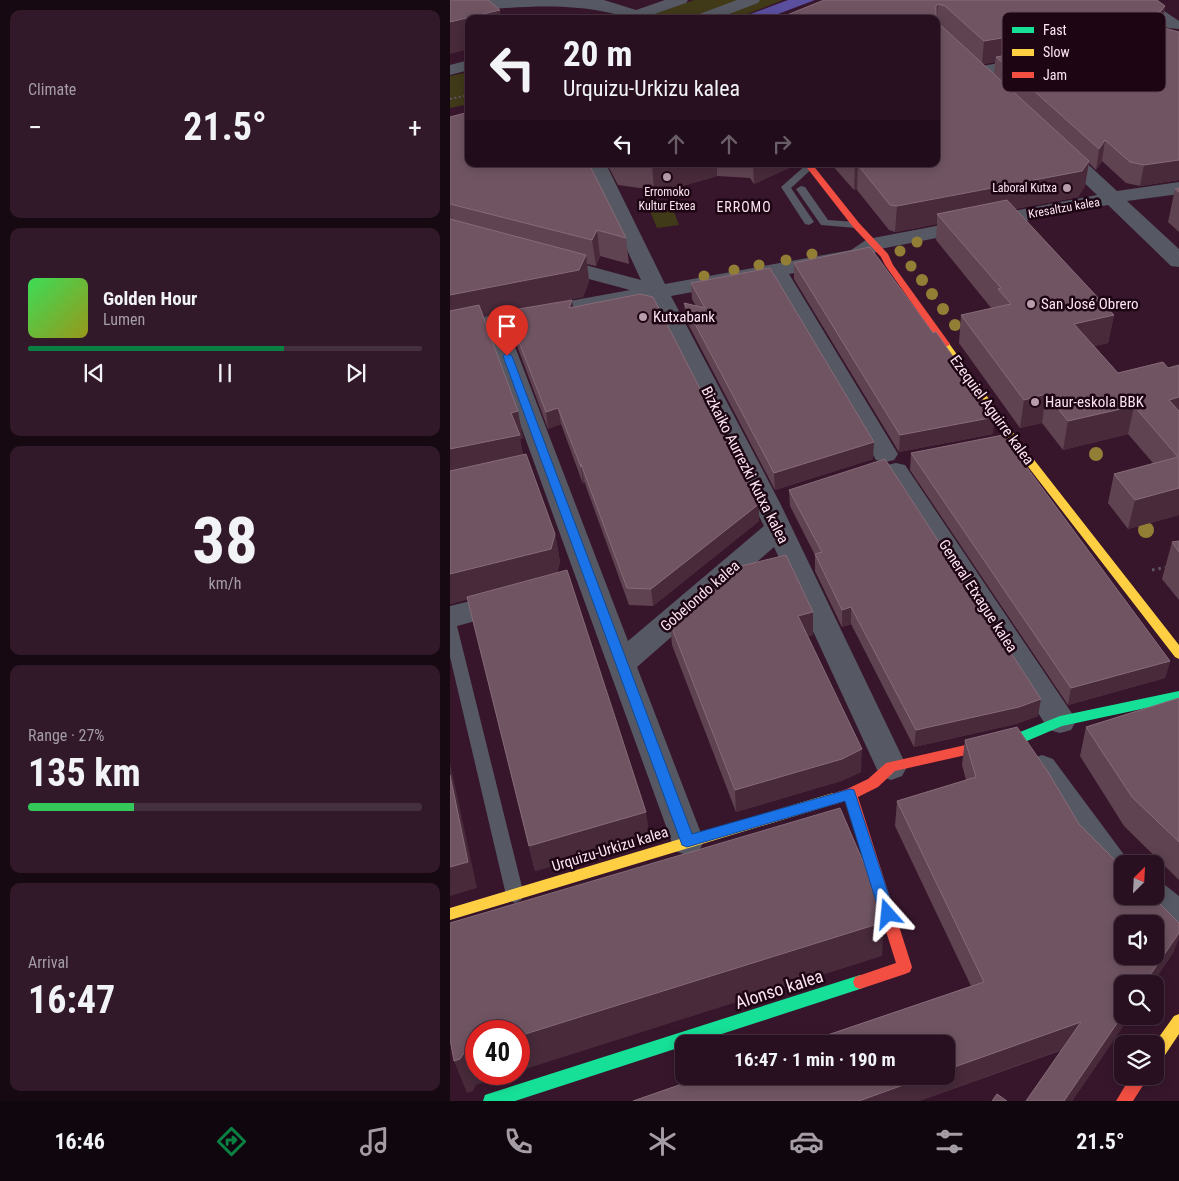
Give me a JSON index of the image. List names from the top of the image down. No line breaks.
{"streets":{"street":["Kresaltzu kalea","Ezequiel Aguirre kalea","Bizkaiko Aurrezki Kutxa kalea","Gobelondo kalea","General Etxague kalea","Urquizu-Urkizu kalea","Alonso kalea"]},"crossings":[["Kresaltzu kalea","Ezequiel Aguirre kalea"],["Kresaltzu kalea","Bizkaiko Aurrezki Kutxa kalea"],["Kresaltzu kalea","General Etxague kalea"],["Bizkaiko Aurrezki Kutxa kalea","Gobelondo kalea"],["Bizkaiko Aurrezki Kutxa kalea","Urquizu-Urkizu kalea"],["Urquizu-Urkizu kalea","Alonso kalea"]],"districts":["ERROMO"],"places":["Erromoko Kultur Etxea","Laboral Kutxa","San José Obrero","Kutxabank","Haur-eskola BBK"],"legend":["Fast","Slow","Jam"],"north":"top right","page":{"tile":["Climate",["38","km/h"],["Range · 27%","135 km"],["Arrival","16:47"]],"turn":["20 m","Urquizu-Urkizu kalea"],"heat":["−","21.5°","+"],"song":["Golden Hour","Lumen"],"limit":"40","trip":"16:47 · 1 min · 190 m","tabs":["16:46","21.5°"]}}
